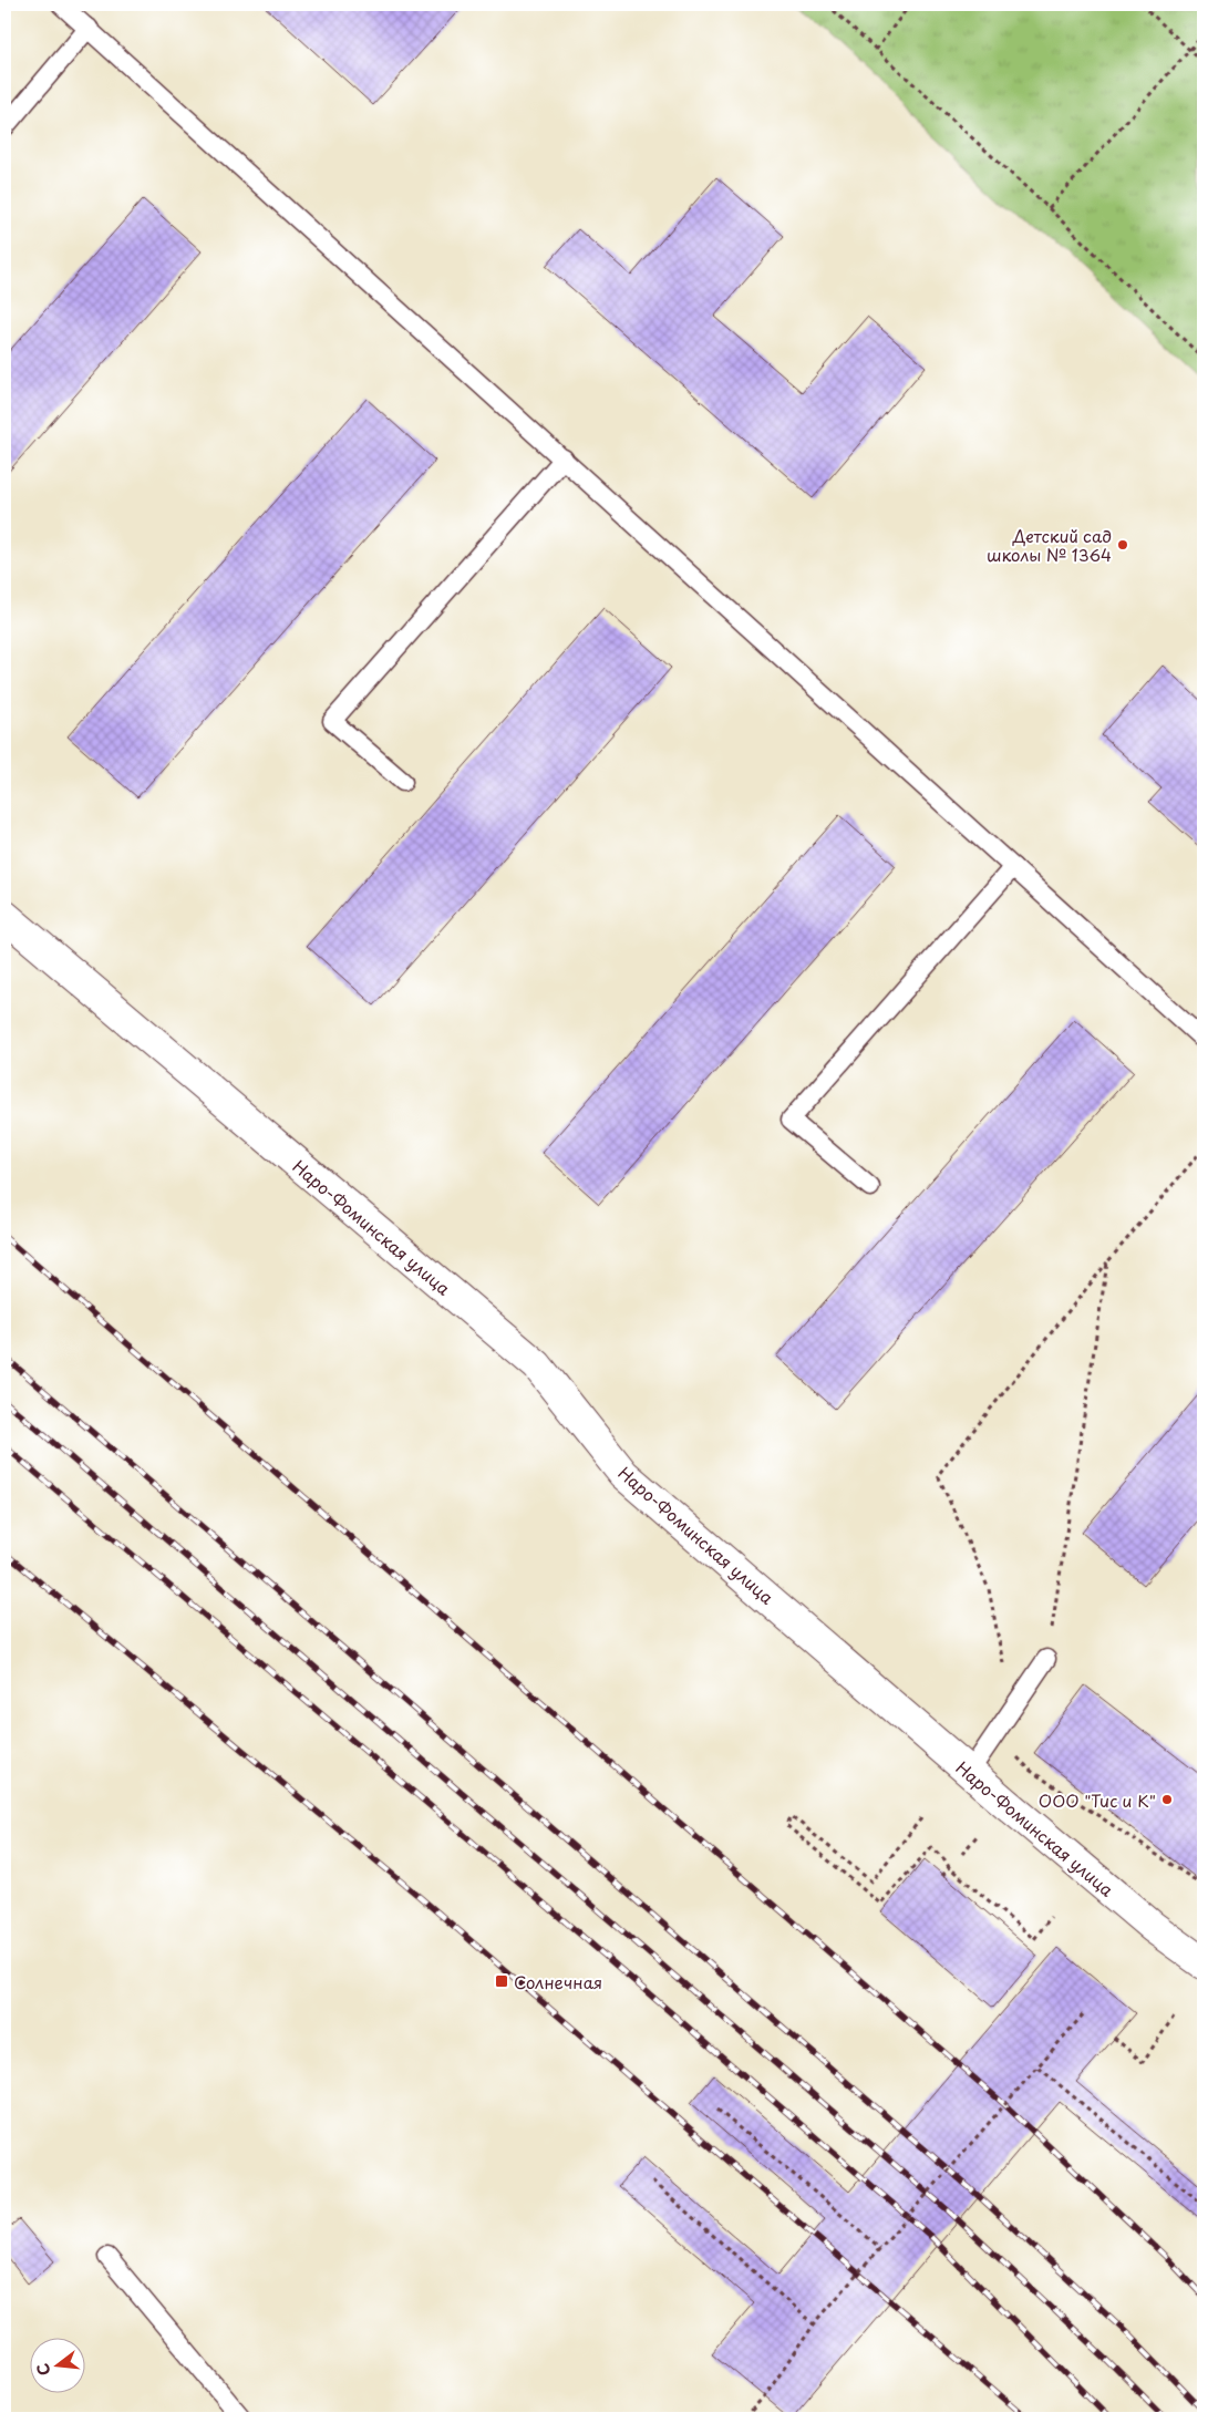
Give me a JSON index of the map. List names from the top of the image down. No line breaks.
{"streets":{"street":["Наро-Фоминская улица"]},"places":{"other":["Детский сад школы № 1364","ООО \"Тис и К\""],"transit":["Солнечная"]},"north":"left"}
